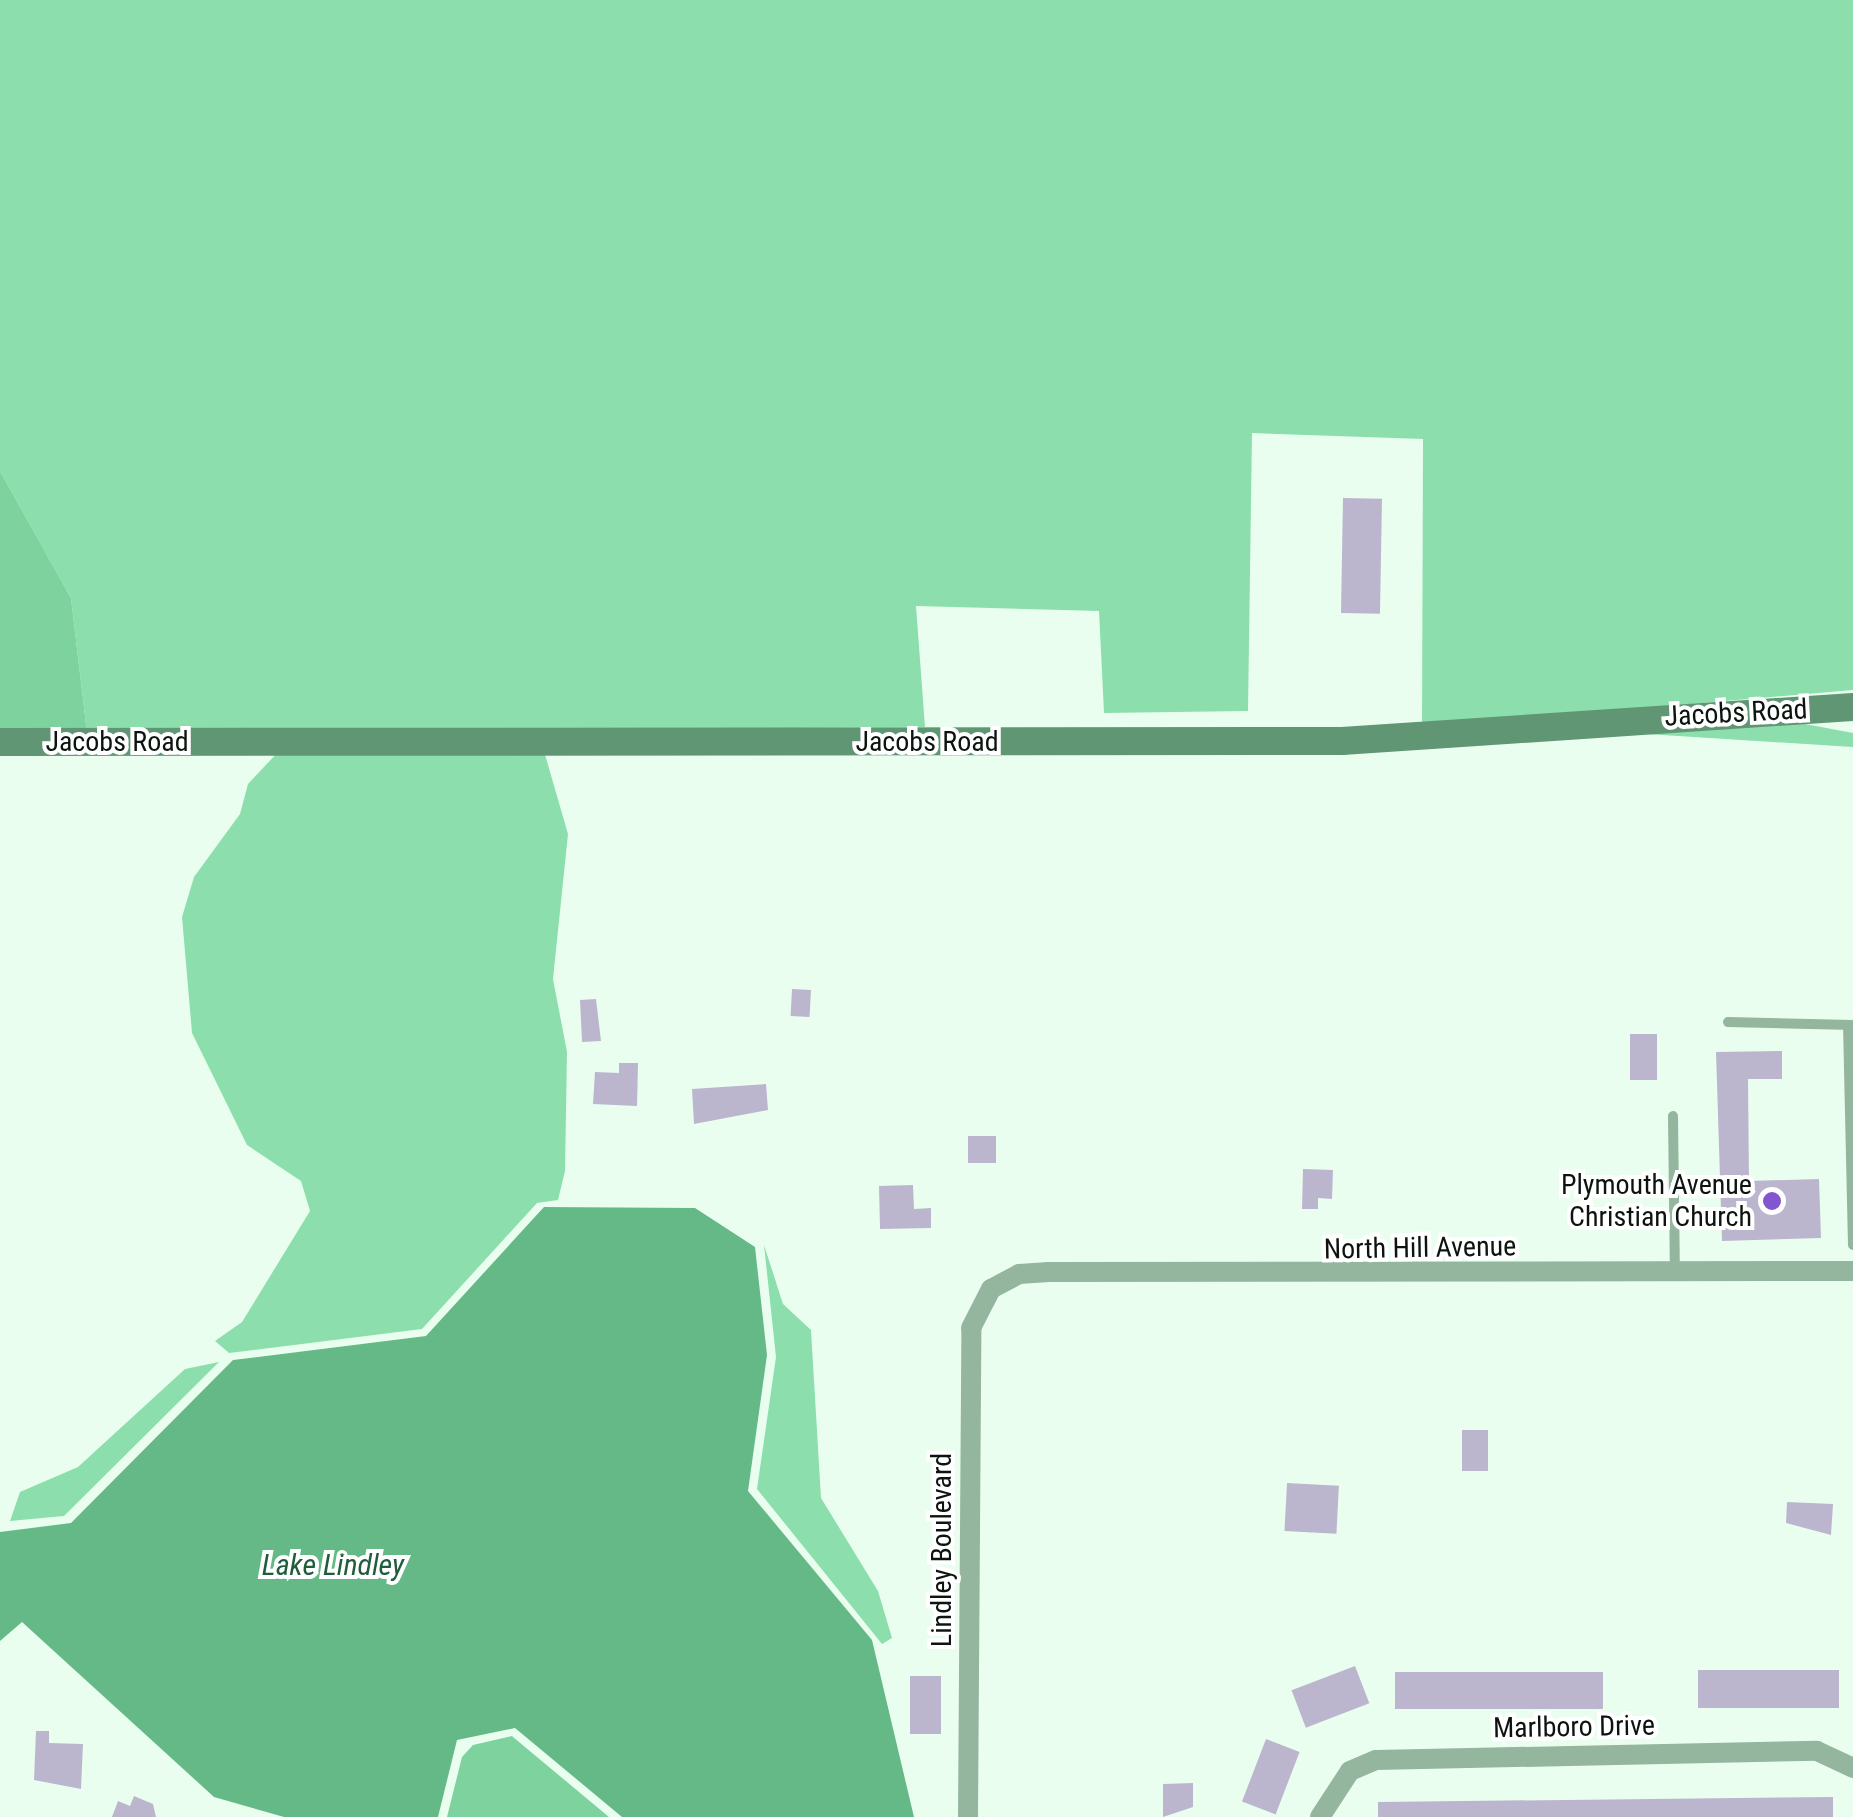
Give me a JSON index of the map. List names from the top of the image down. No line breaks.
{"streets":{"street":["Jacobs Road","North Hill Avenue","Lindley Boulevard","Marlboro Drive"]},"crossings":[["North Hill Avenue","Lindley Boulevard"]],"water":["Lake Lindley"],"places":["Plymouth Avenue Christian Church"]}
